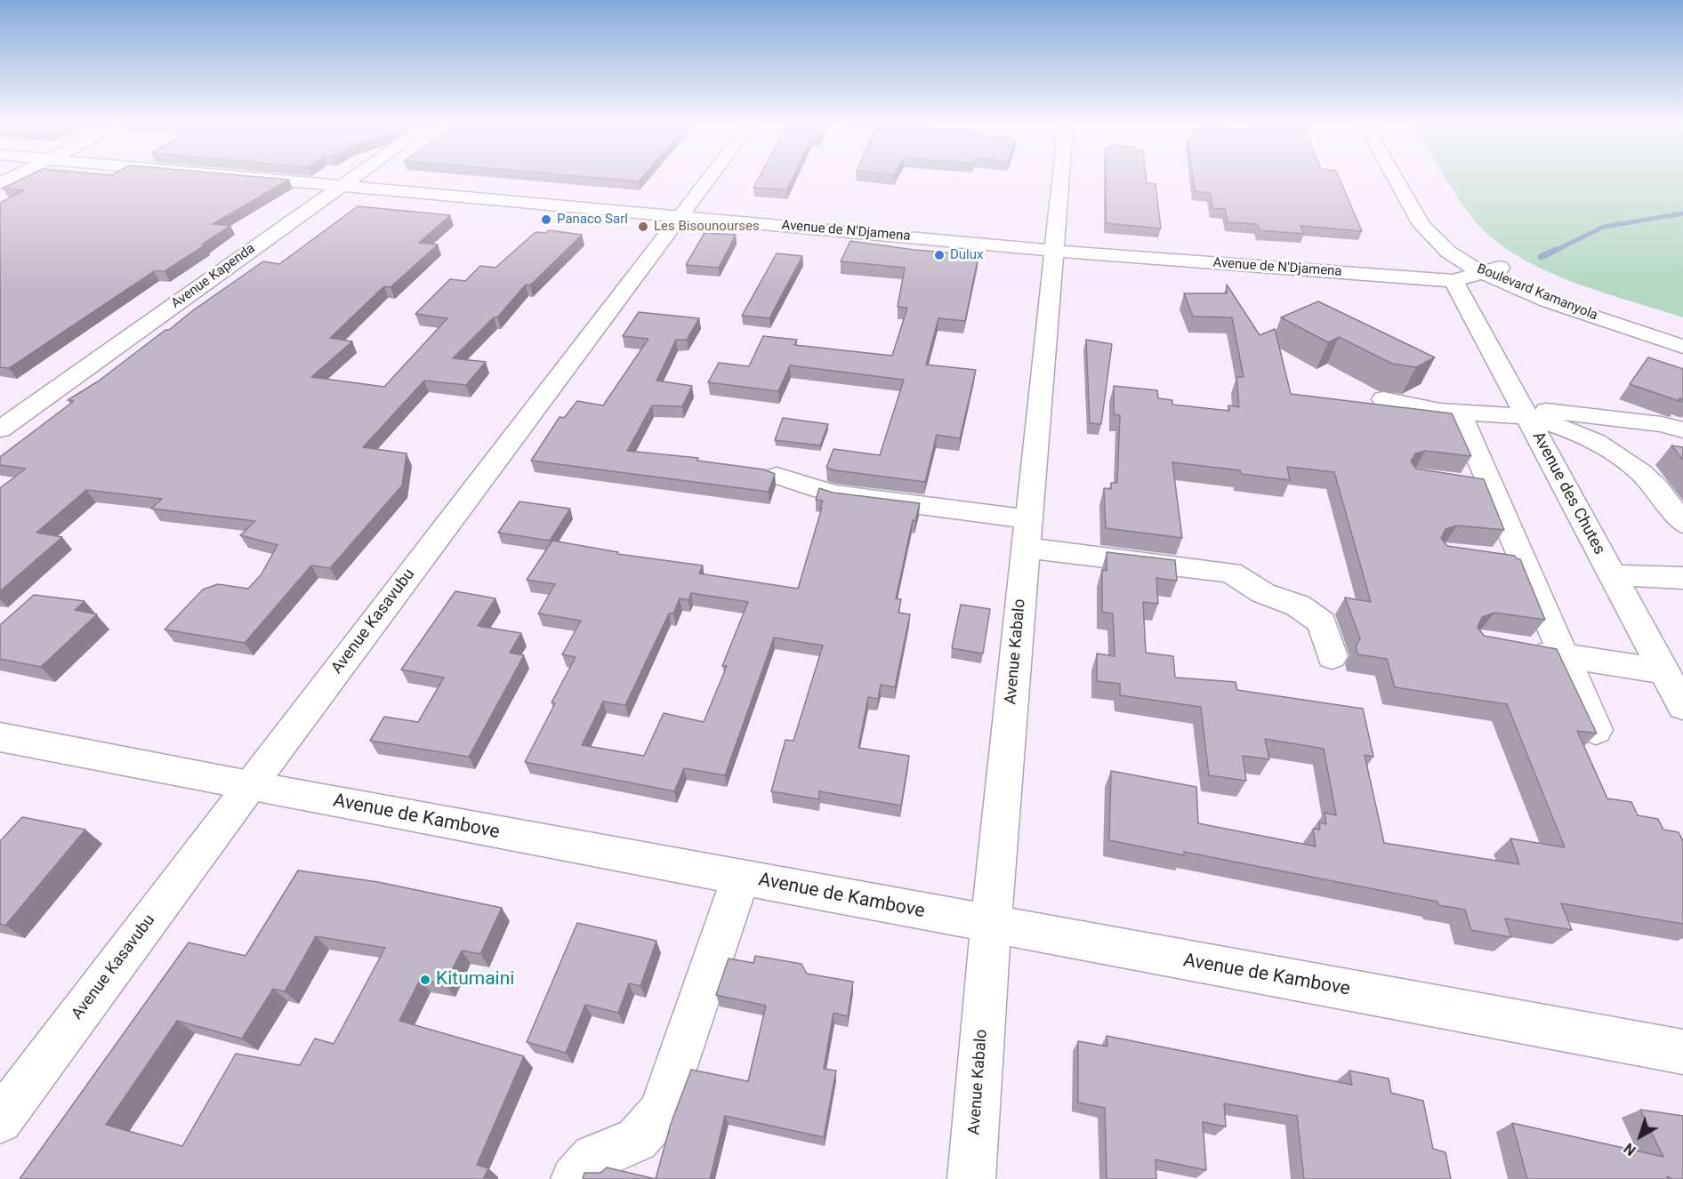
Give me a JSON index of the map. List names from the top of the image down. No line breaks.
{"streets":{"street":["Avenue de N'Djamena","Avenue Kapenda","Boulevard Kamanyola","Avenue des Chutes","Avenue Kasavubu","Avenue Kabalo","Avenue de Kambove"]},"crossings":[["Avenue de N'Djamena","Avenue Kapenda"],["Avenue de N'Djamena","Boulevard Kamanyola"],["Avenue de N'Djamena","Avenue des Chutes"],["Avenue de N'Djamena","Avenue Kasavubu"],["Avenue de N'Djamena","Avenue Kabalo"],["Avenue Kasavubu","Avenue de Kambove"],["Avenue Kabalo","Avenue de Kambove"]],"places":["Panaco Sarl","Les Bisounourses","Dulux","Kitumaini"],"north":"bottom left"}
